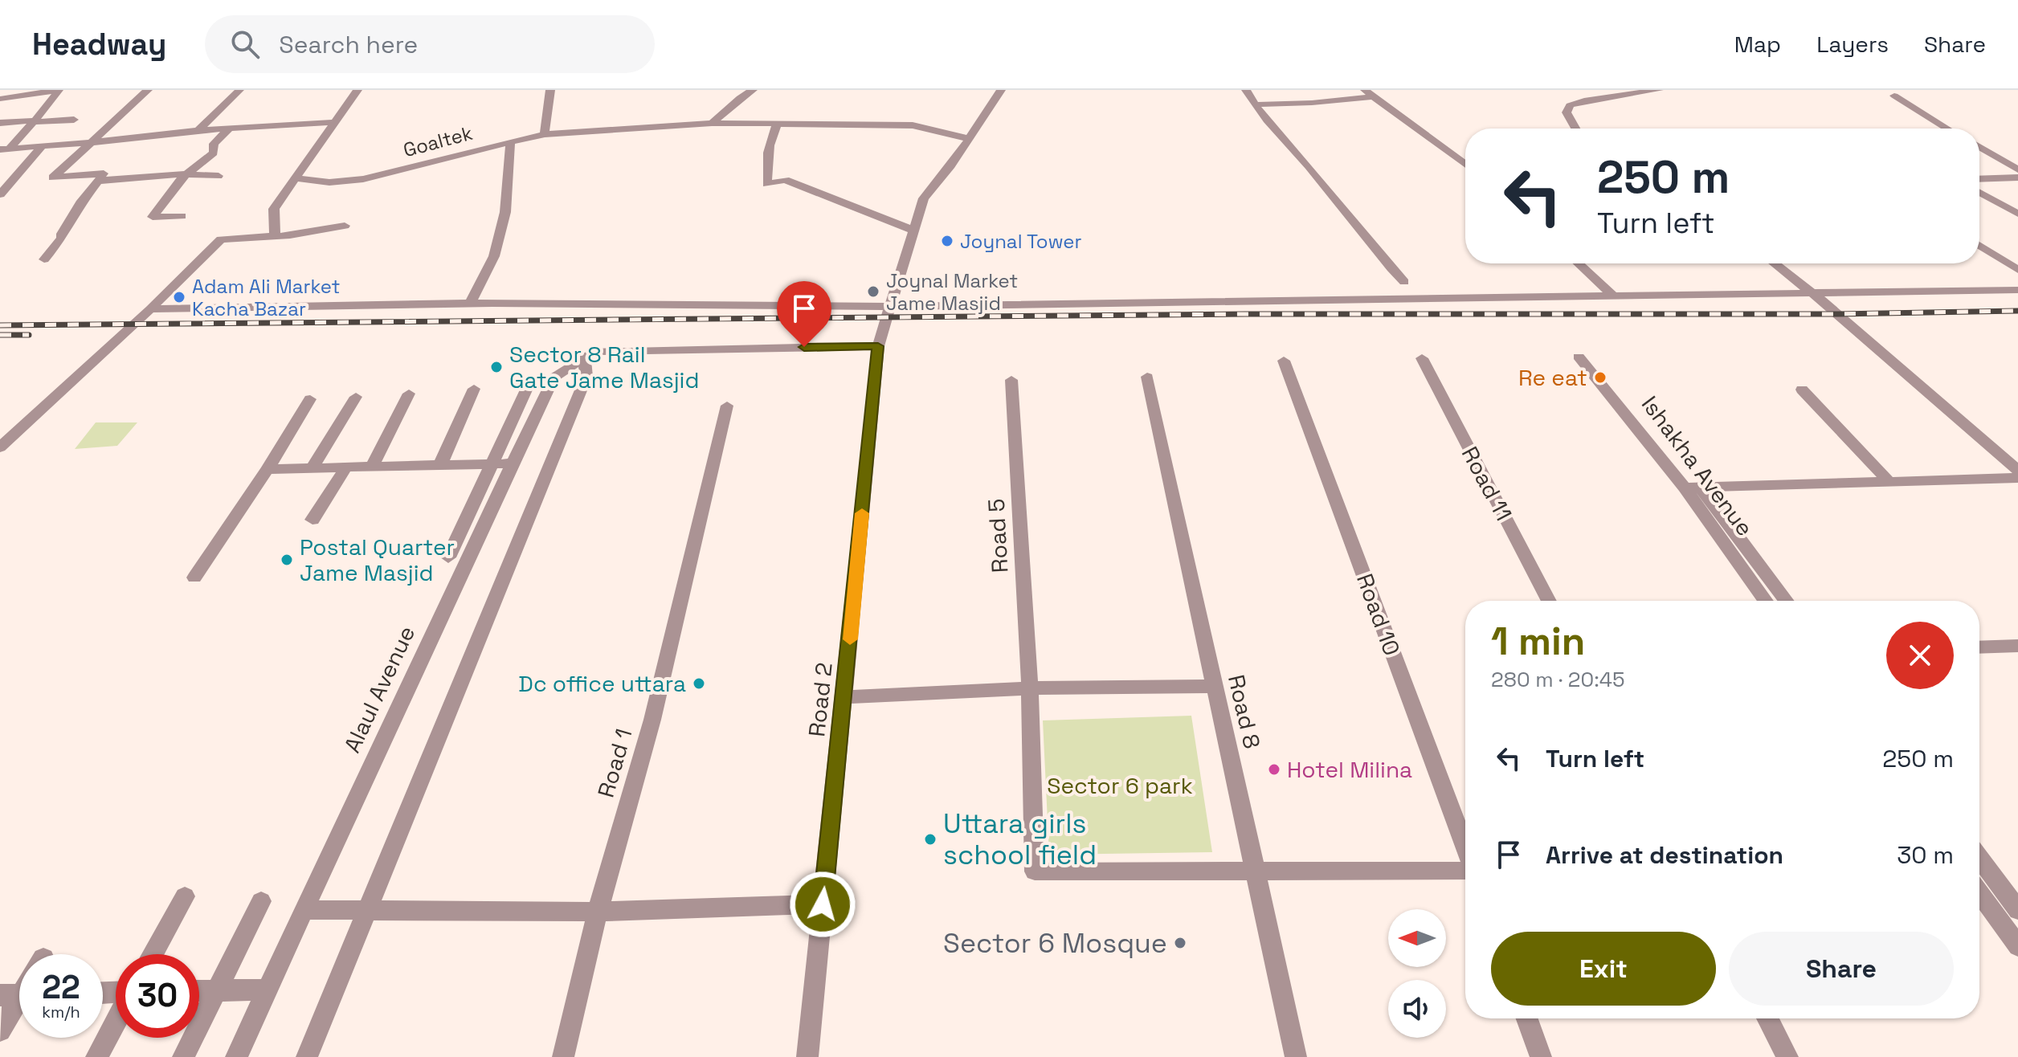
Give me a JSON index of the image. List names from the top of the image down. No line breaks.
{"streets":{"street":["Goaltek","Ishakha Avenue","Road 11","Road 5","Road 10","Alaul Avenue","Road 2","Road 8","Road 1"]},"crossings":[["Goaltek","Road 2"],["Road 5","Road 8"]],"parks":["Sector 6 park"],"places":["Joynal Tower","Joynal Market Jame Masjid","Adam Ali Market Kacha Bazar","Sector 8 Rail Gate Jame Masjid","Re eat","Postal Quarter Jame Masjid","Dc office uttara","Hotel Milina","Uttara girls school field","Sector 6 Mosque"],"north":"left","page":{"header":"Headway","search":"Search here","nav":["Map","Layers","Share"],"turn":["250 m","Turn left"],"heading":["1 min","280 m · 20:45"],"list":[{"name":"Turn left","value":"250 m"},{"name":"Arrive at destination","value":"30 m"}],"buttons":["Exit","Share"],"speed":"22 km/h","limit":"30"}}
